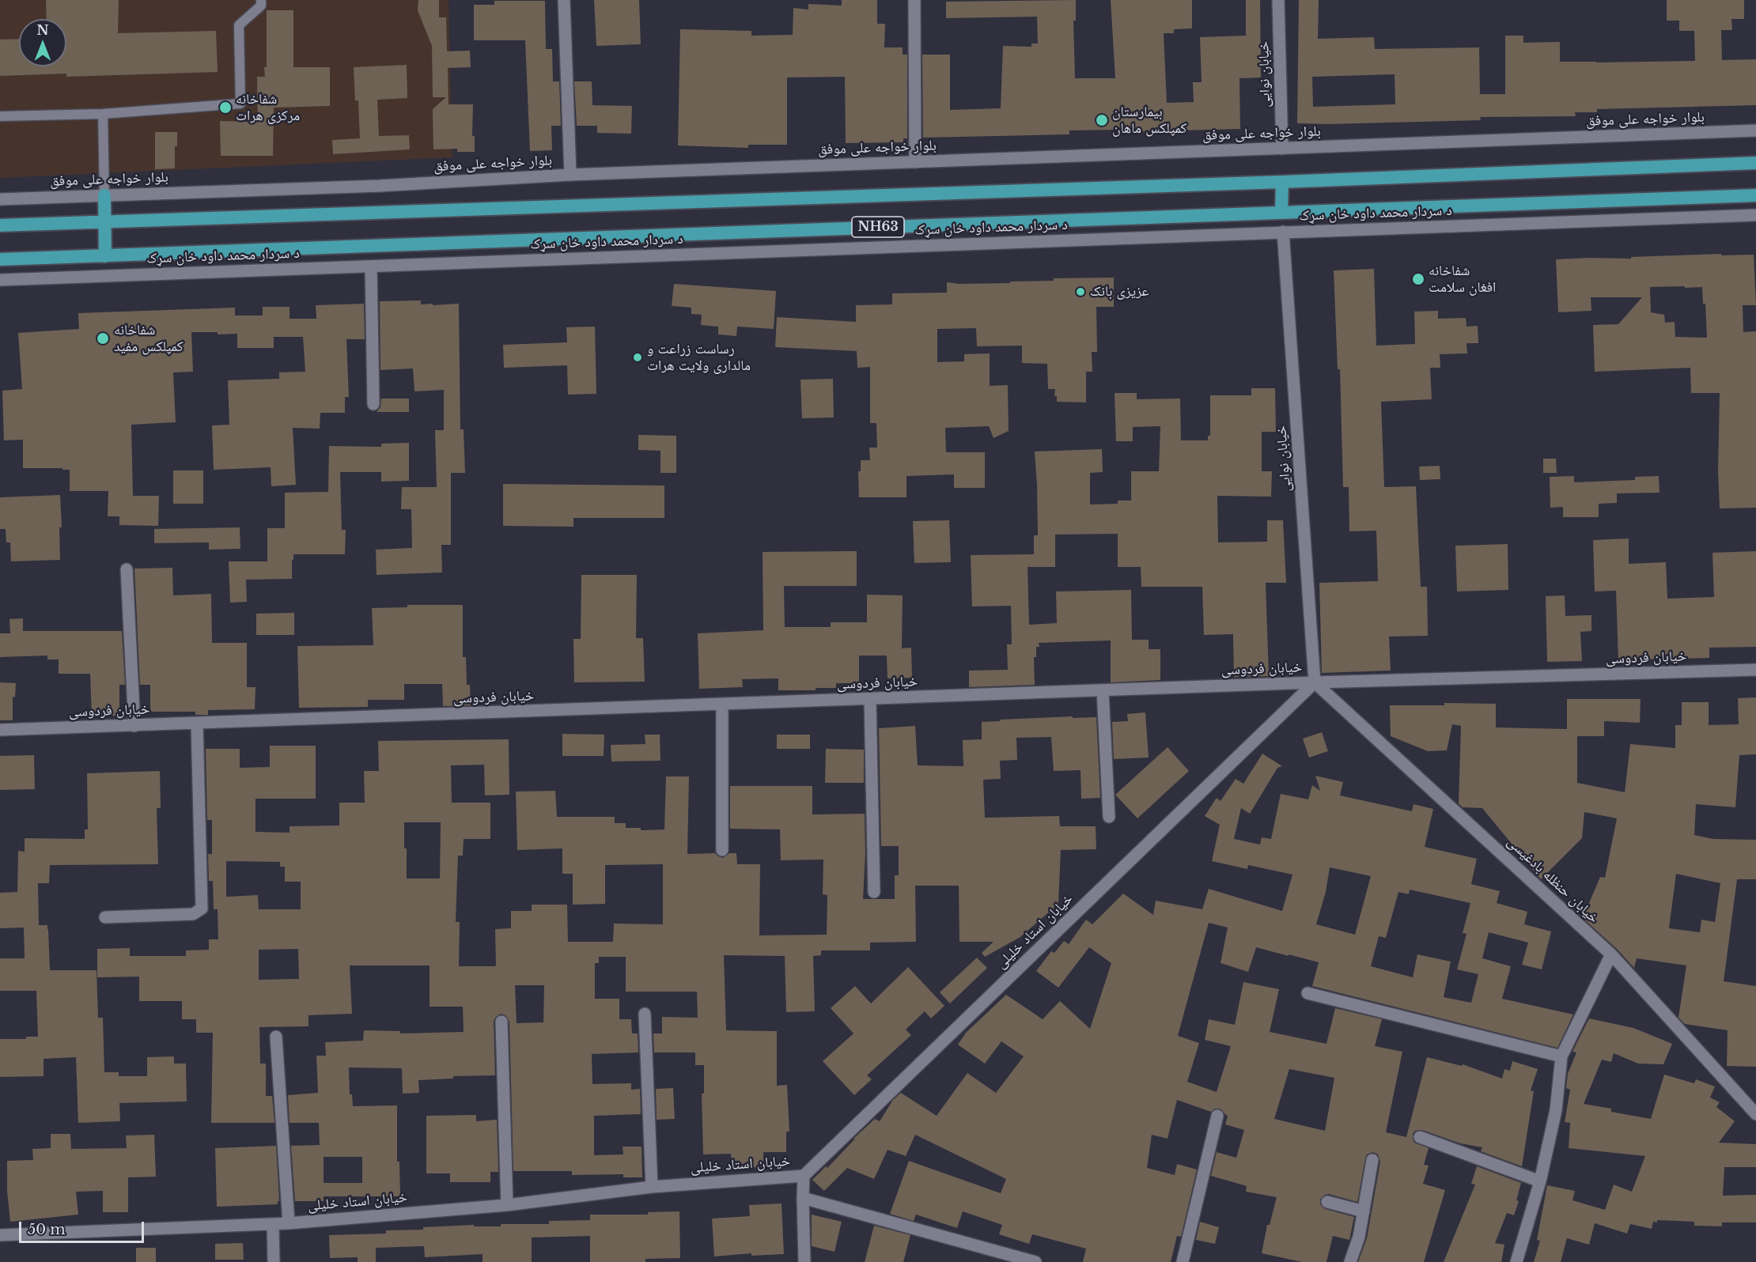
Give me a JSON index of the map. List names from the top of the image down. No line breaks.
{"streets":{"highway":["د سردار محمد داود خان سړک","NH63"],"street":["خیابان نوایی","بلوار خواجه علی موفق","خیابان فردوسی","خیابان حنظله بادغیسی","خیابان استاد خلیلی"]},"crossings":[["خیابان نوایی","بلوار خواجه علی موفق"],["خیابان نوایی","د سردار محمد داود خان سړک"],["خیابان نوایی","خیابان فردوسی"],["خیابان نوایی","خیابان حنظله بادغیسی"],["خیابان نوایی","خیابان استاد خلیلی"],["خیابان فردوسی","خیابان حنظله بادغیسی"],["خیابان فردوسی","خیابان استاد خلیلی"],["خیابان حنظله بادغیسی","خیابان استاد خلیلی"]],"places":["شفاخانه مرکزی هرات","بیمارستان کمپلکس ماهان","شفاخانه افغان سلامت","عزیزی بانک","شفاخانه کمپلکس مفید","رساست زراعت و مالداری ولایت هرات"],"scale_bar":"50 m","north":"top"}
